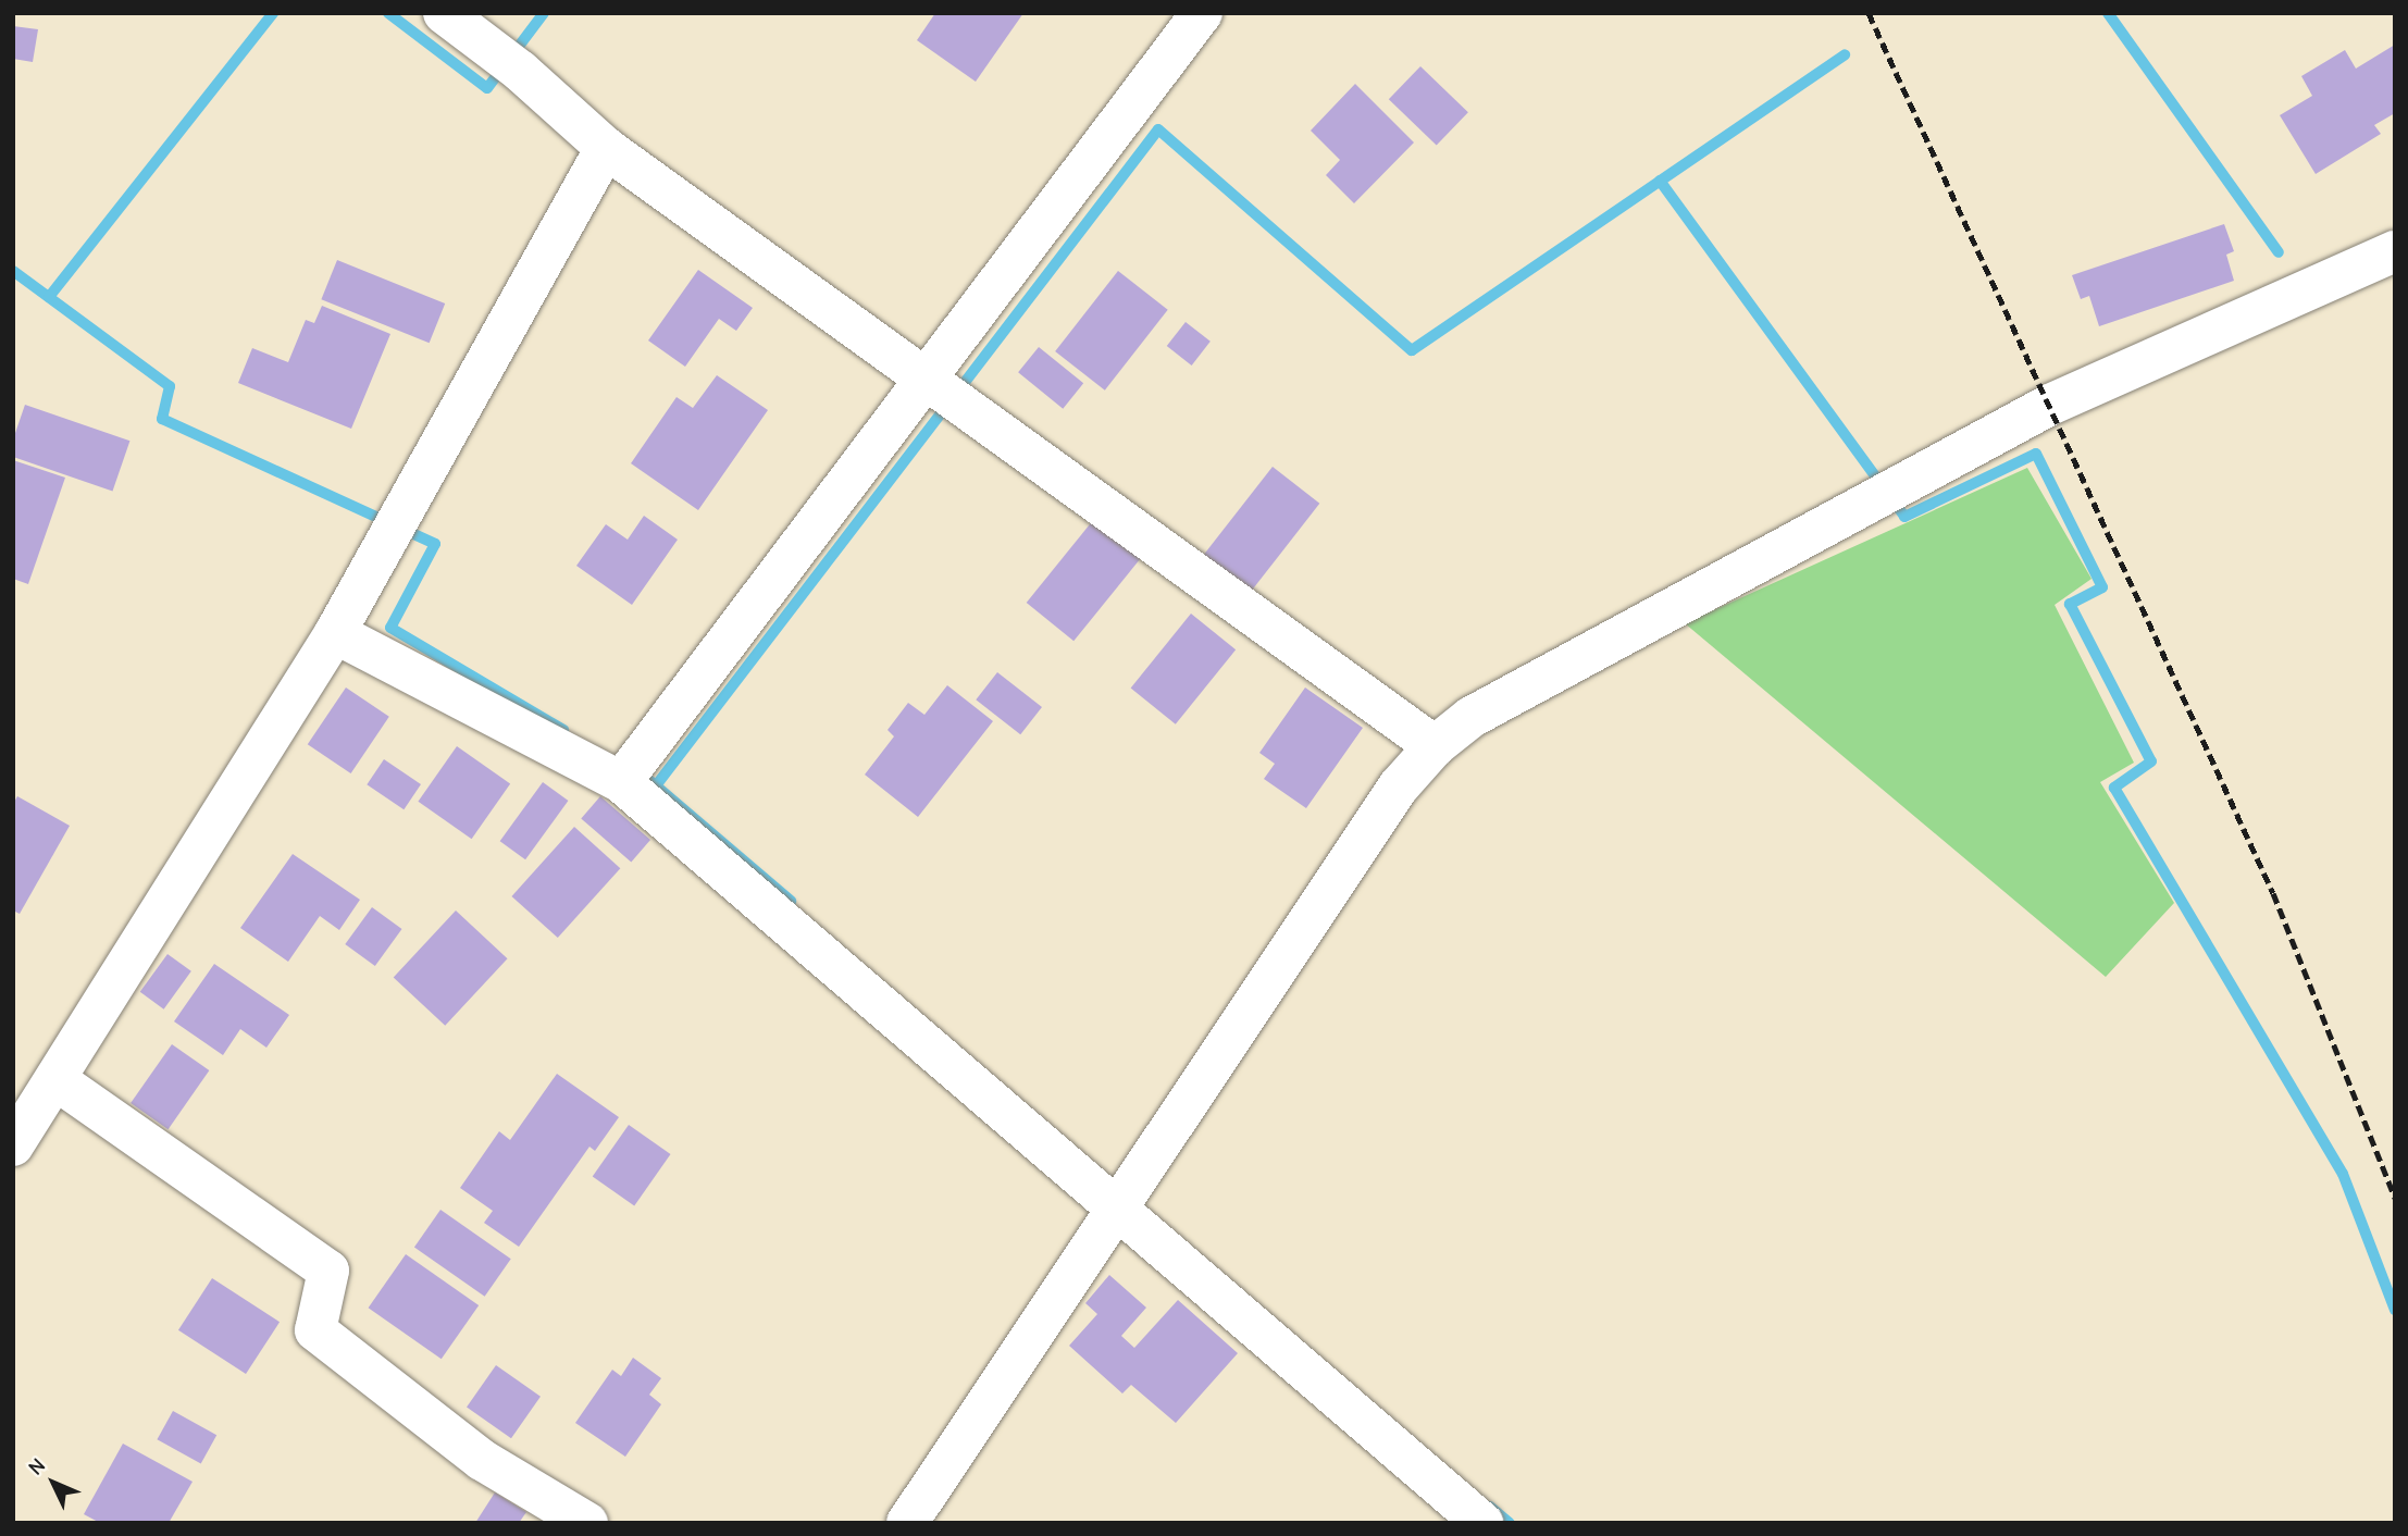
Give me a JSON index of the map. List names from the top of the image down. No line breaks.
{"north":"top left"}
